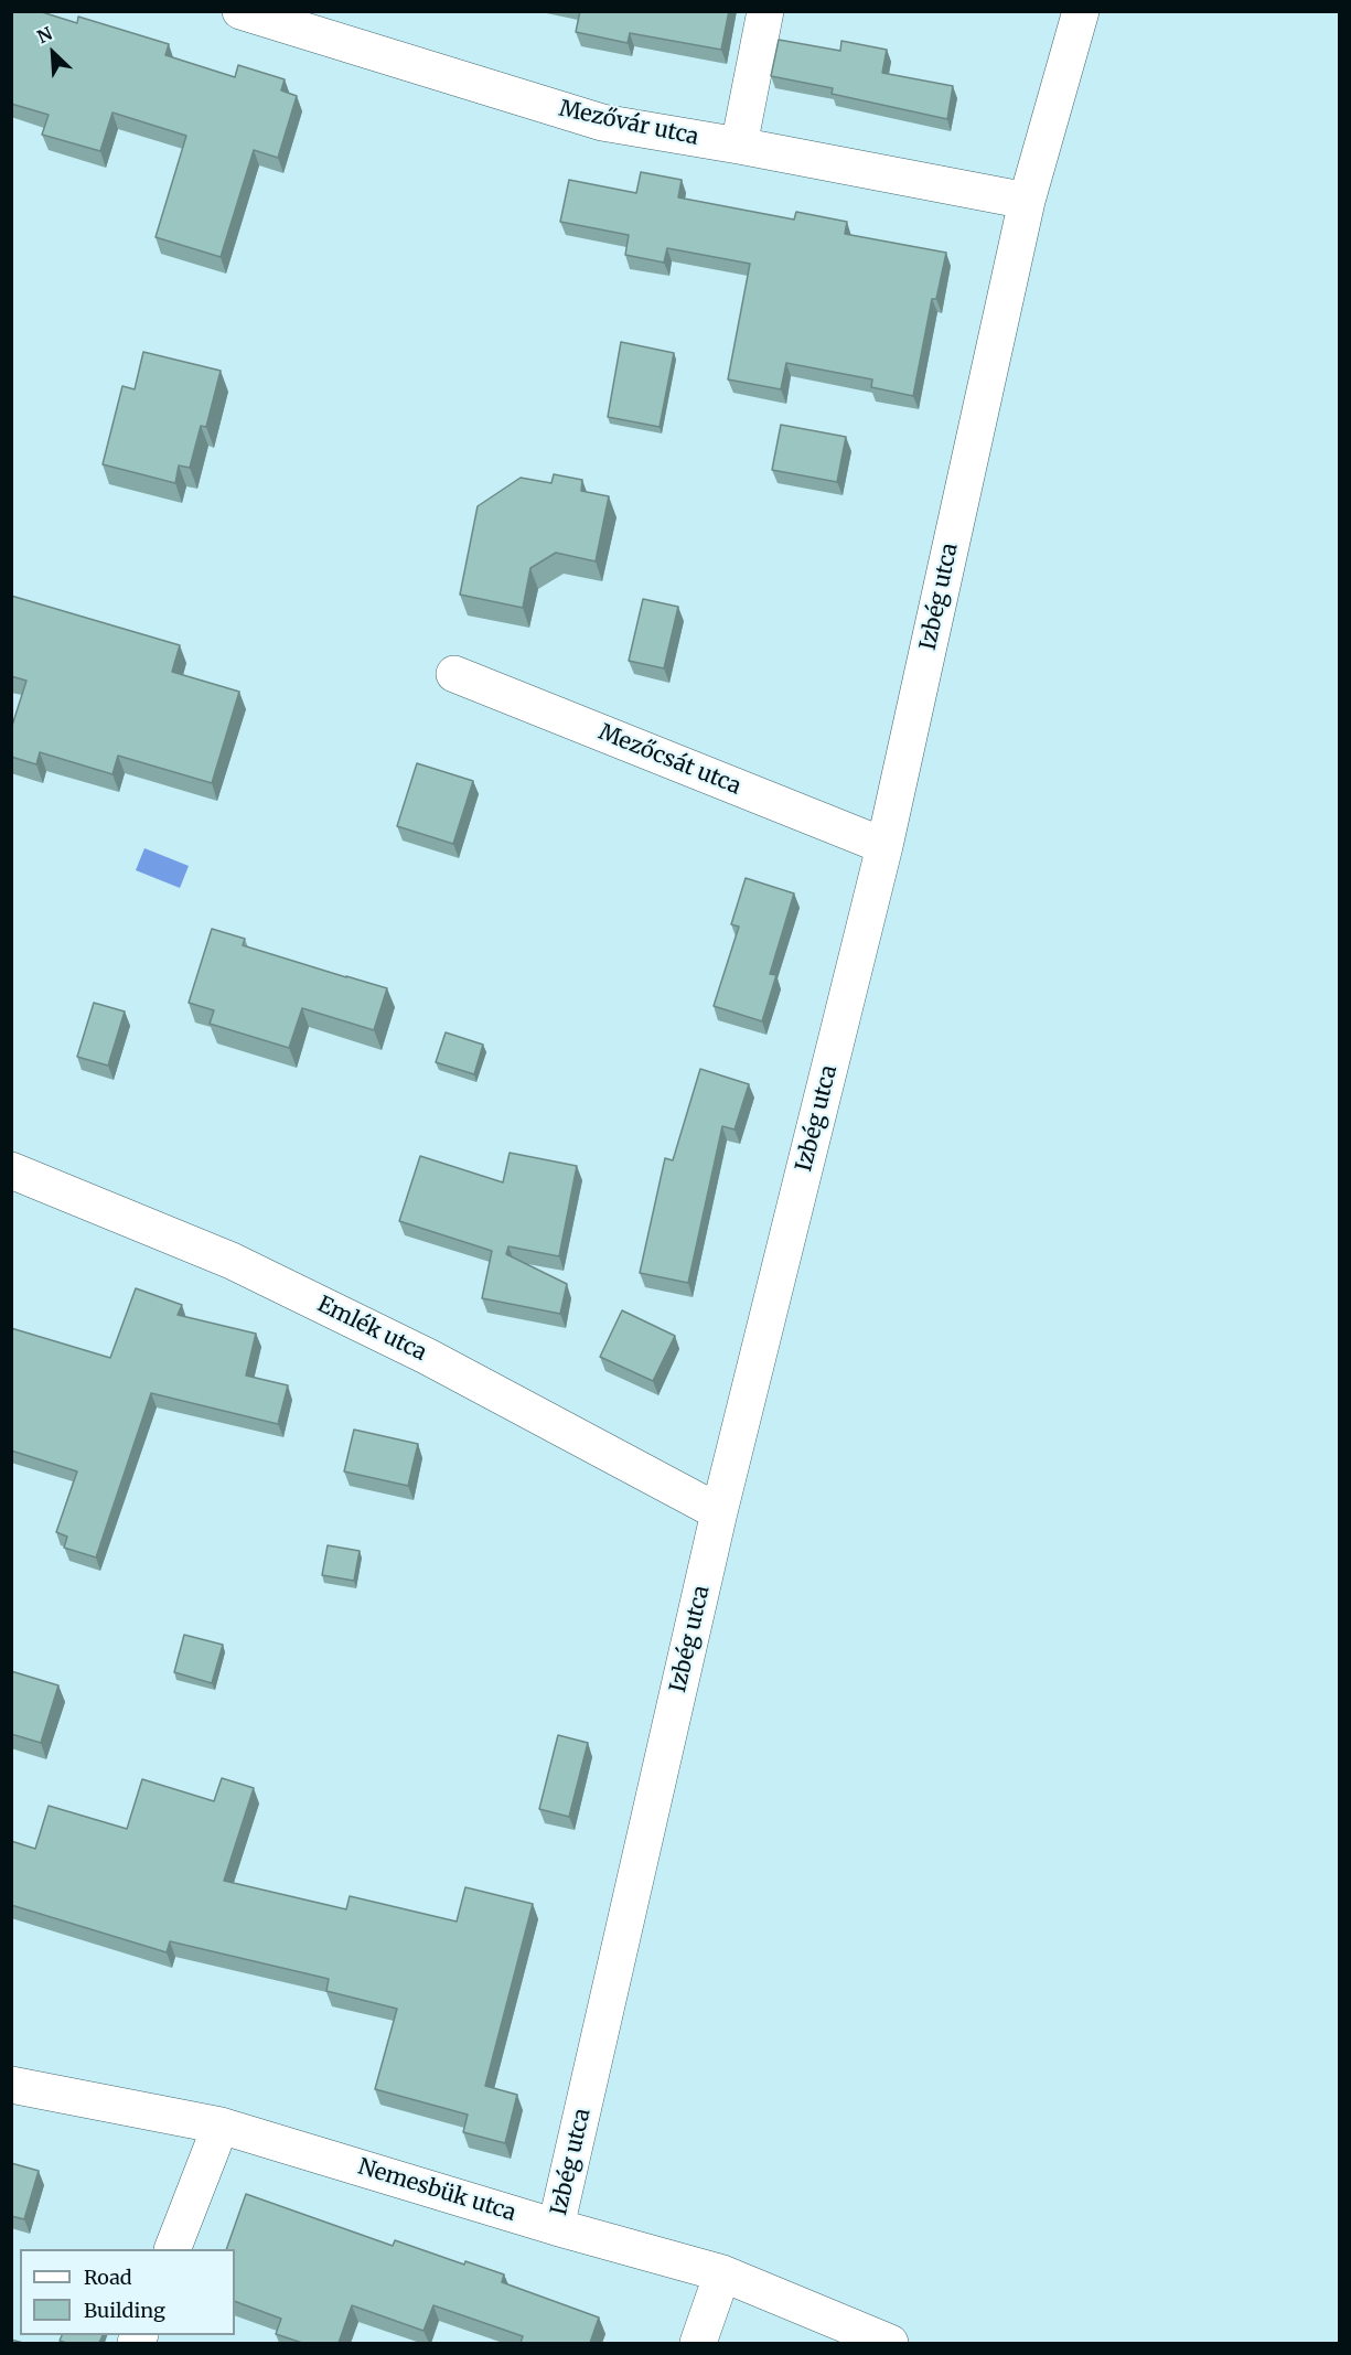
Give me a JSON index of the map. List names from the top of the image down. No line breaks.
{"streets":{"street":["Mezővár utca","Izbég utca","Mezőcsát utca","Emlék utca","Nemesbük utca"]},"crossings":[["Mezővár utca","Izbég utca"],["Izbég utca","Mezőcsát utca"],["Izbég utca","Emlék utca"],["Izbég utca","Nemesbük utca"]],"legend":["Road","Building"],"north":"top left"}
